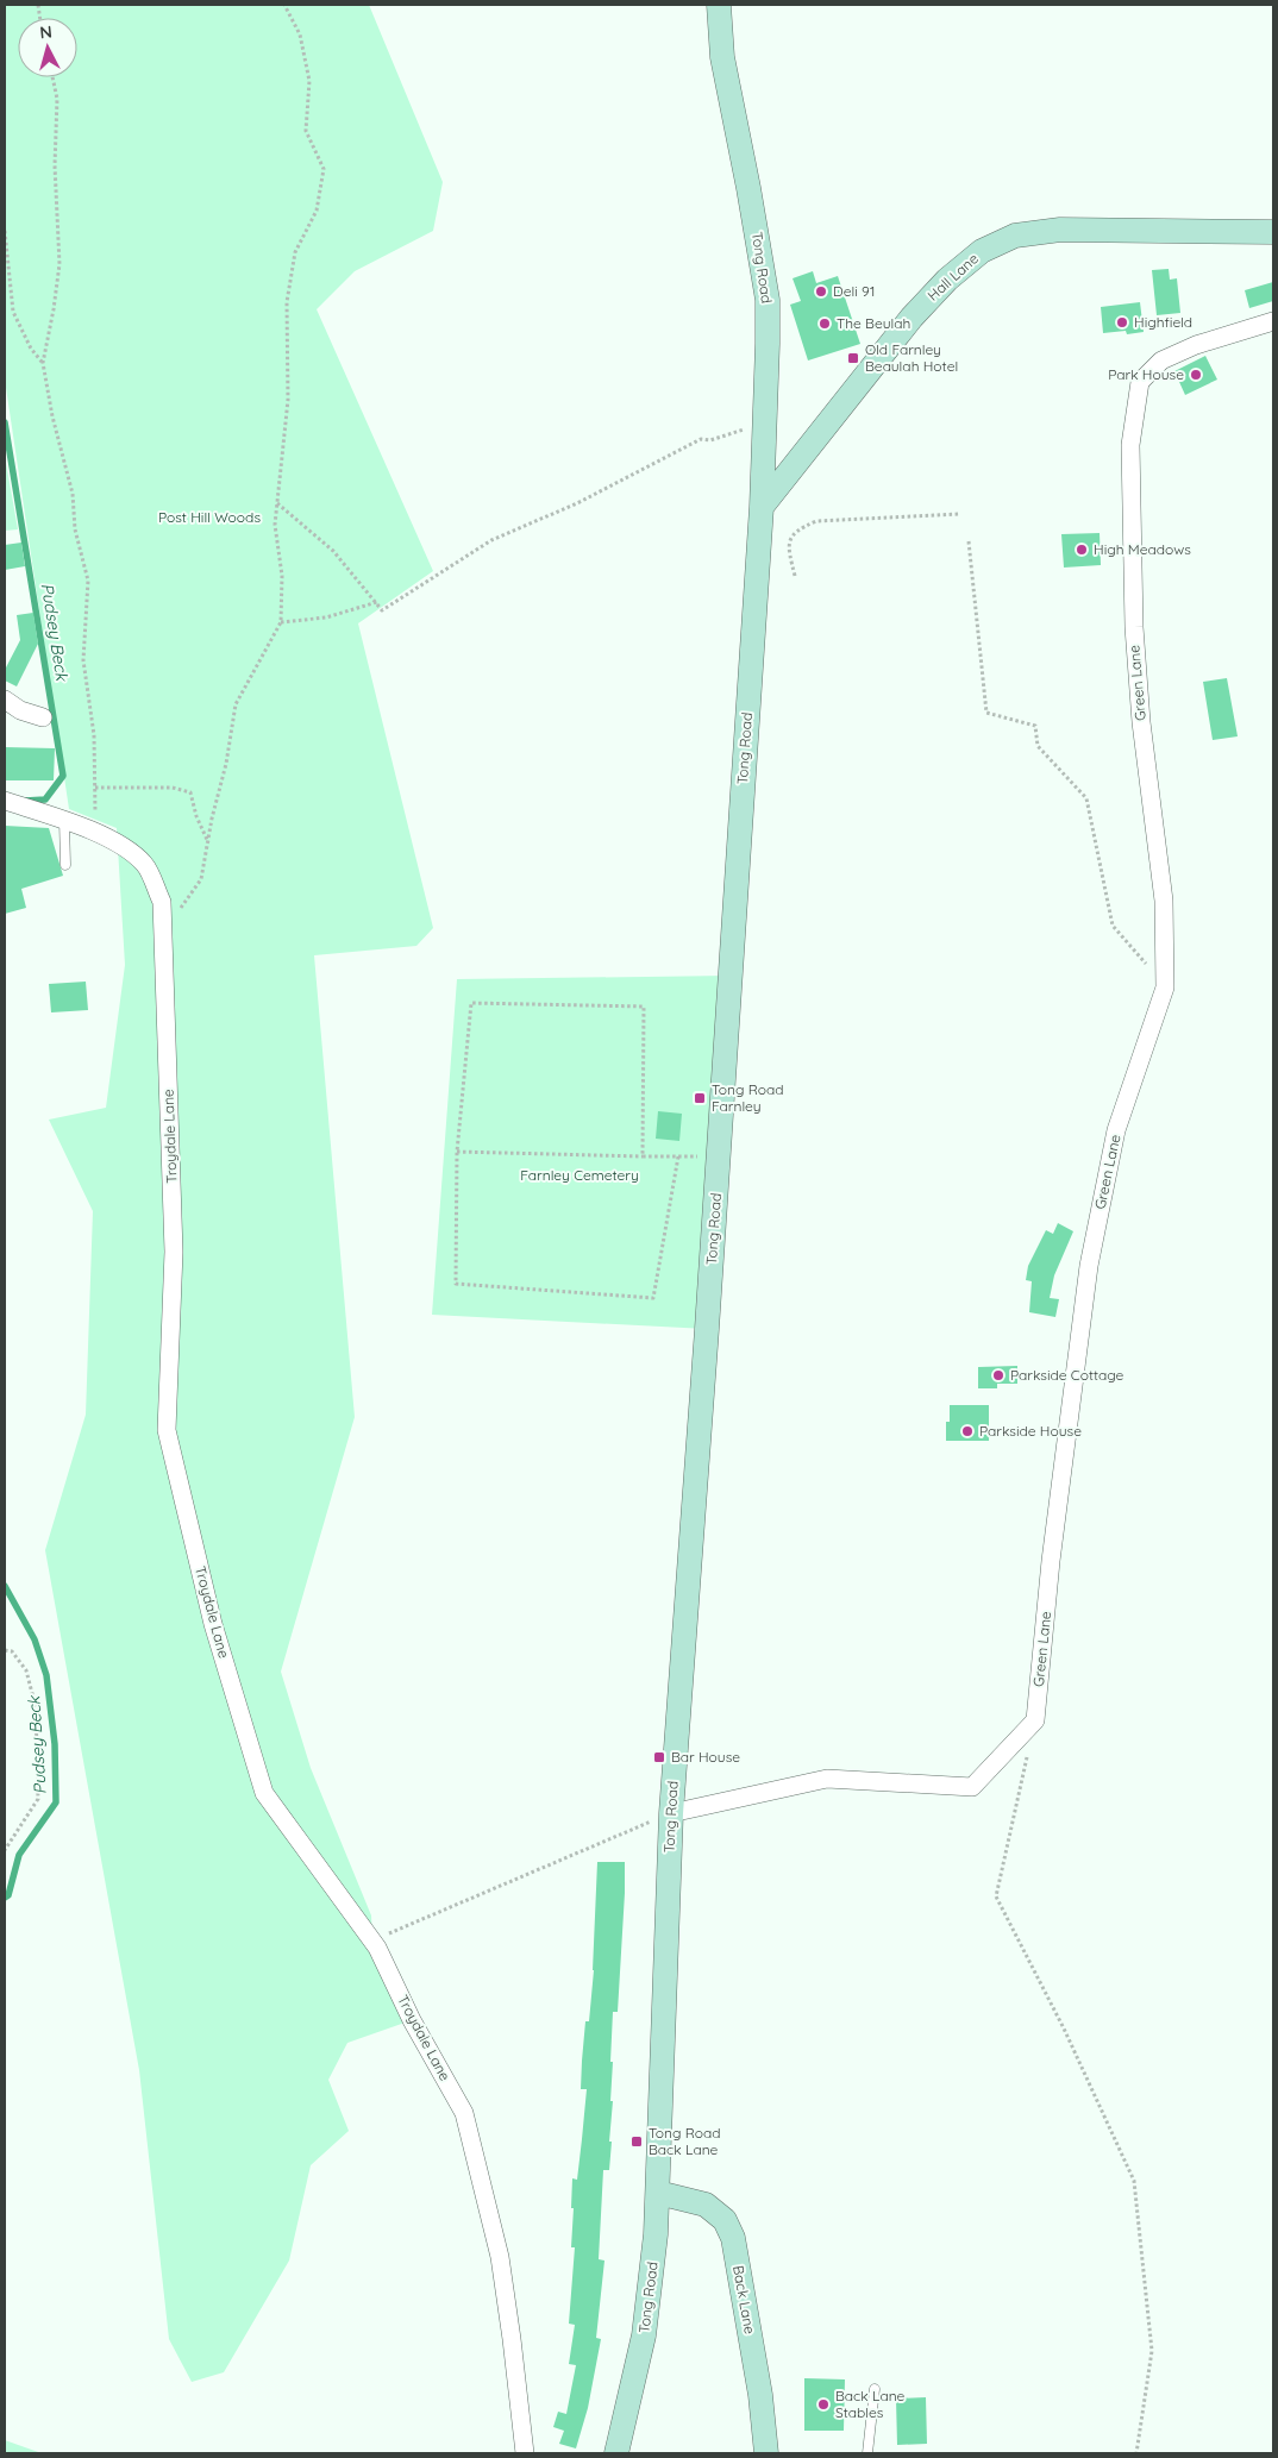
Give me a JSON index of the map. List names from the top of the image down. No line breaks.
{"streets":{"street":["Tong Road","Hall Lane","Green Lane","Troydale Lane","Back Lane"]},"crossings":[["Tong Road","Hall Lane"],["Tong Road","Back Lane"]],"water":["Pudsey Beck"],"parks":["Post Hill Woods","Farnley Cemetery"],"places":{"other":["Deli 91","Highfield","The Beulah","Park House","High Meadows","Parkside Cottage","Parkside House","Back Lane Stables"],"transit":["Old Farnley Beaulah Hotel","Tong Road Farnley","Bar House","Tong Road Back Lane"]},"north":"top"}
